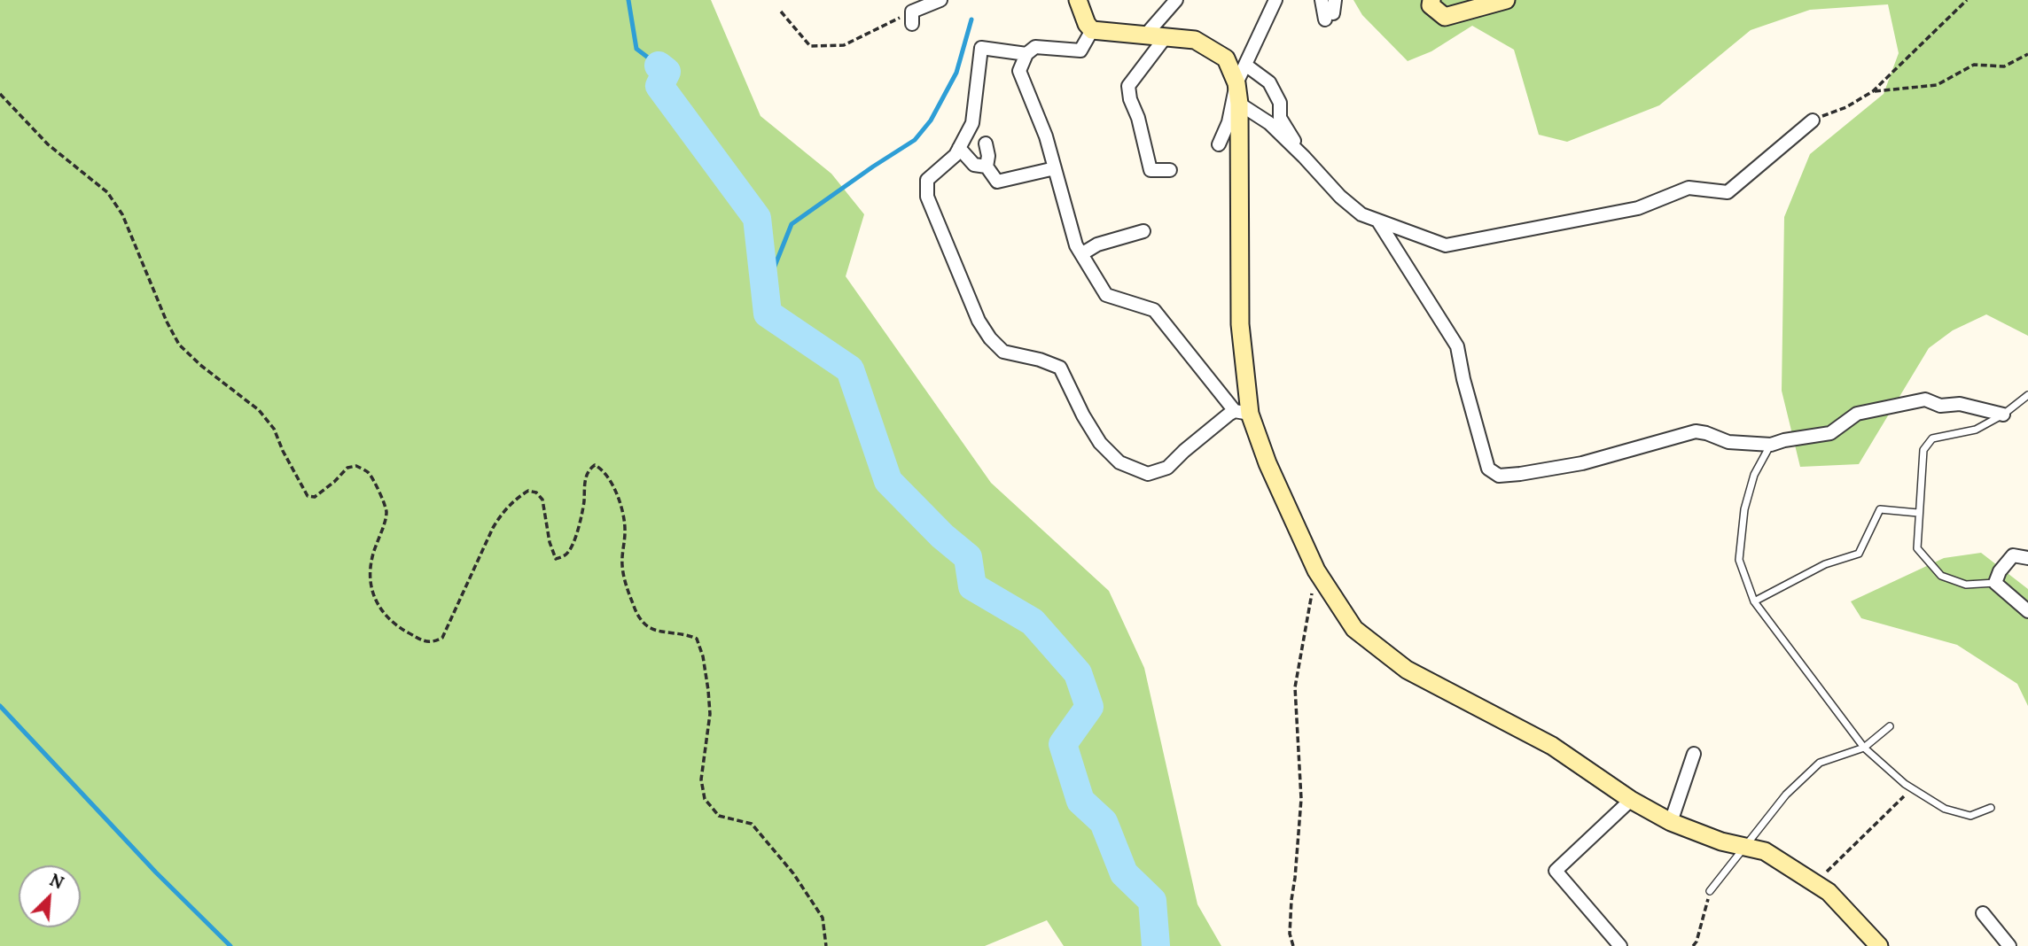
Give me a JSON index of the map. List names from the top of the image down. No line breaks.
{"north":"top right"}
